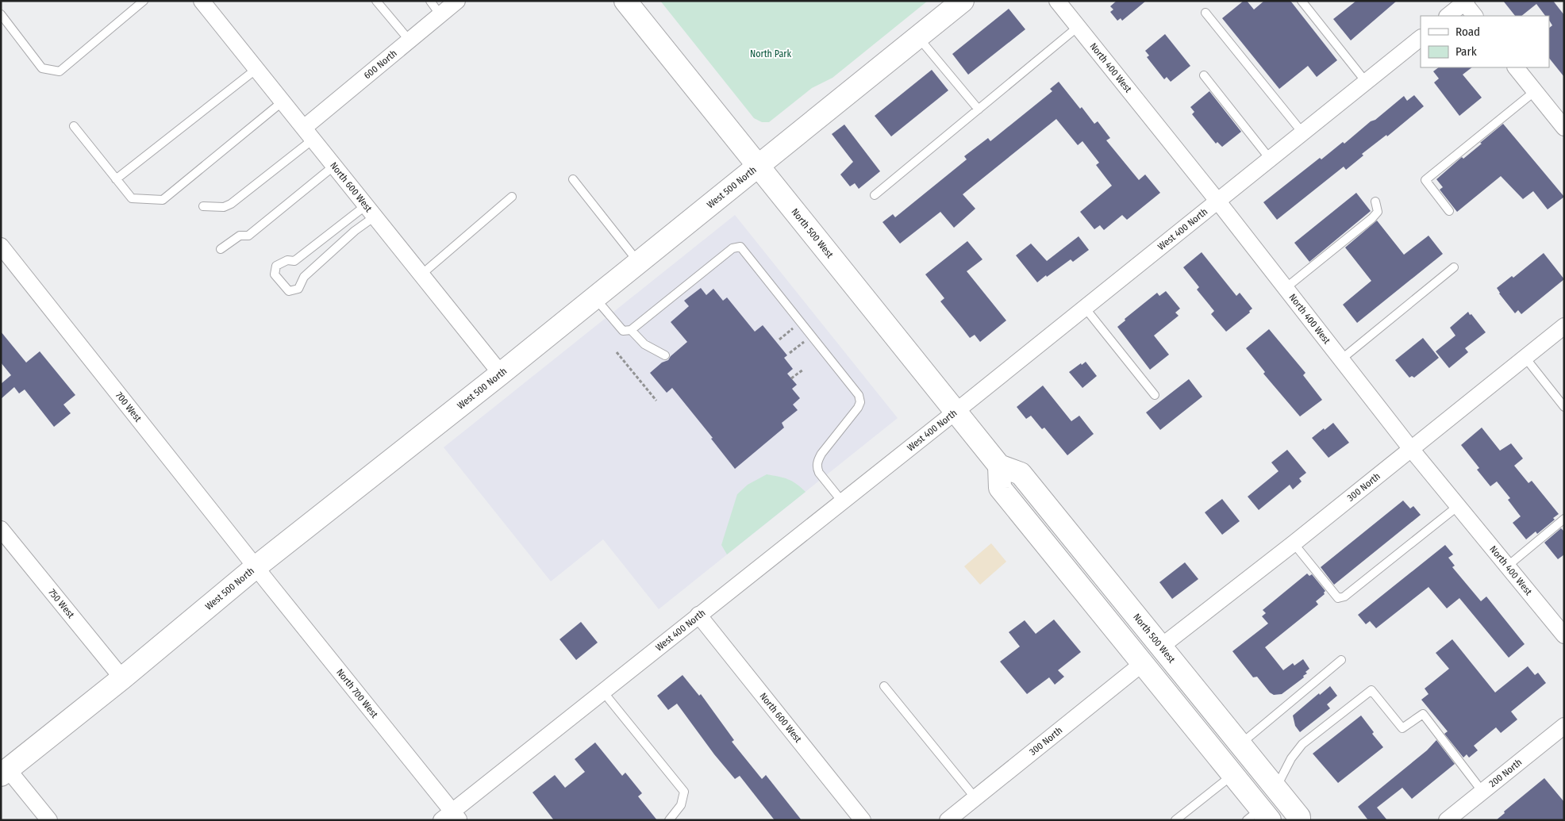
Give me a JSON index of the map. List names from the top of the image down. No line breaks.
{"streets":{"main road":["West 500 North","North 500 West"],"street":["600 North","North 400 West","North 600 West","West 400 North","700 West","300 North","750 West","North 700 West","200 North"]},"crossings":[["600 North","North 600 West"],["North 400 West","West 400 North"],["North 400 West","300 North"],["West 500 North","North 600 West"],["West 500 North","North 500 West"],["West 500 North","700 West"],["West 500 North","750 West"],["West 500 North","North 700 West"],["North 600 West","West 400 North"],["West 400 North","North 500 West"],["West 400 North","North 700 West"],["North 500 West","300 North"],["700 West","North 700 West"]],"parks":["North Park"],"legend":["Road","Park"]}
